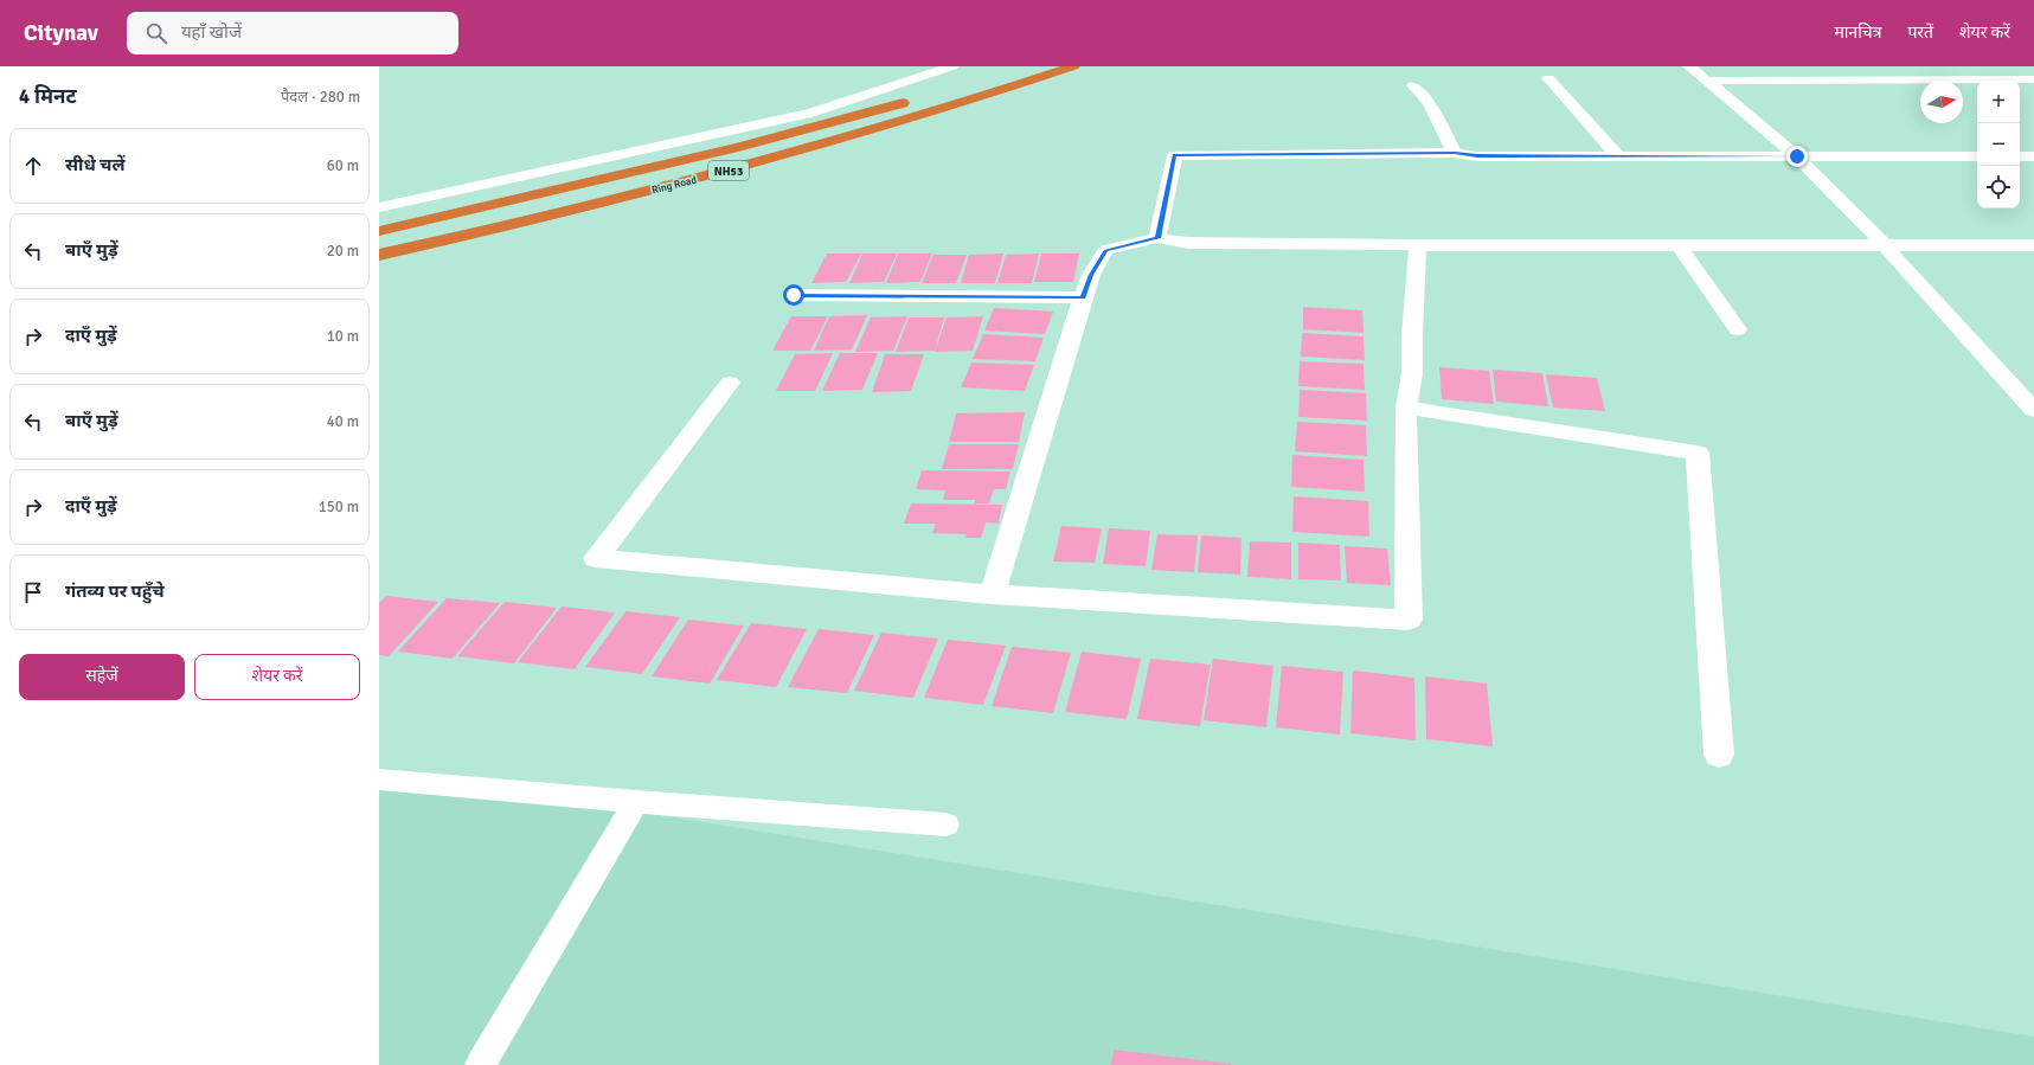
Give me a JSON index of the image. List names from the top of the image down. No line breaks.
{"streets":{"highway":["NH53","Ring Road"]},"north":"right","page":{"header":"Citynav","search":"यहाँ खोजें","nav":["मानचित्र","परतें","शेयर करें"],"heading":["4 मिनट","पैदल · 280 m"],"map_buttons":["+","−"],"list":[["सीधे चलें","60 m"],["बाएँ मुड़ें","20 m"],["दाएँ मुड़ें","10 m"],["बाएँ मुड़ें","40 m"],["दाएँ मुड़ें","150 m"],"गंतव्य पर पहुँचे"],"buttons":["सहेजें","शेयर करें"]}}
